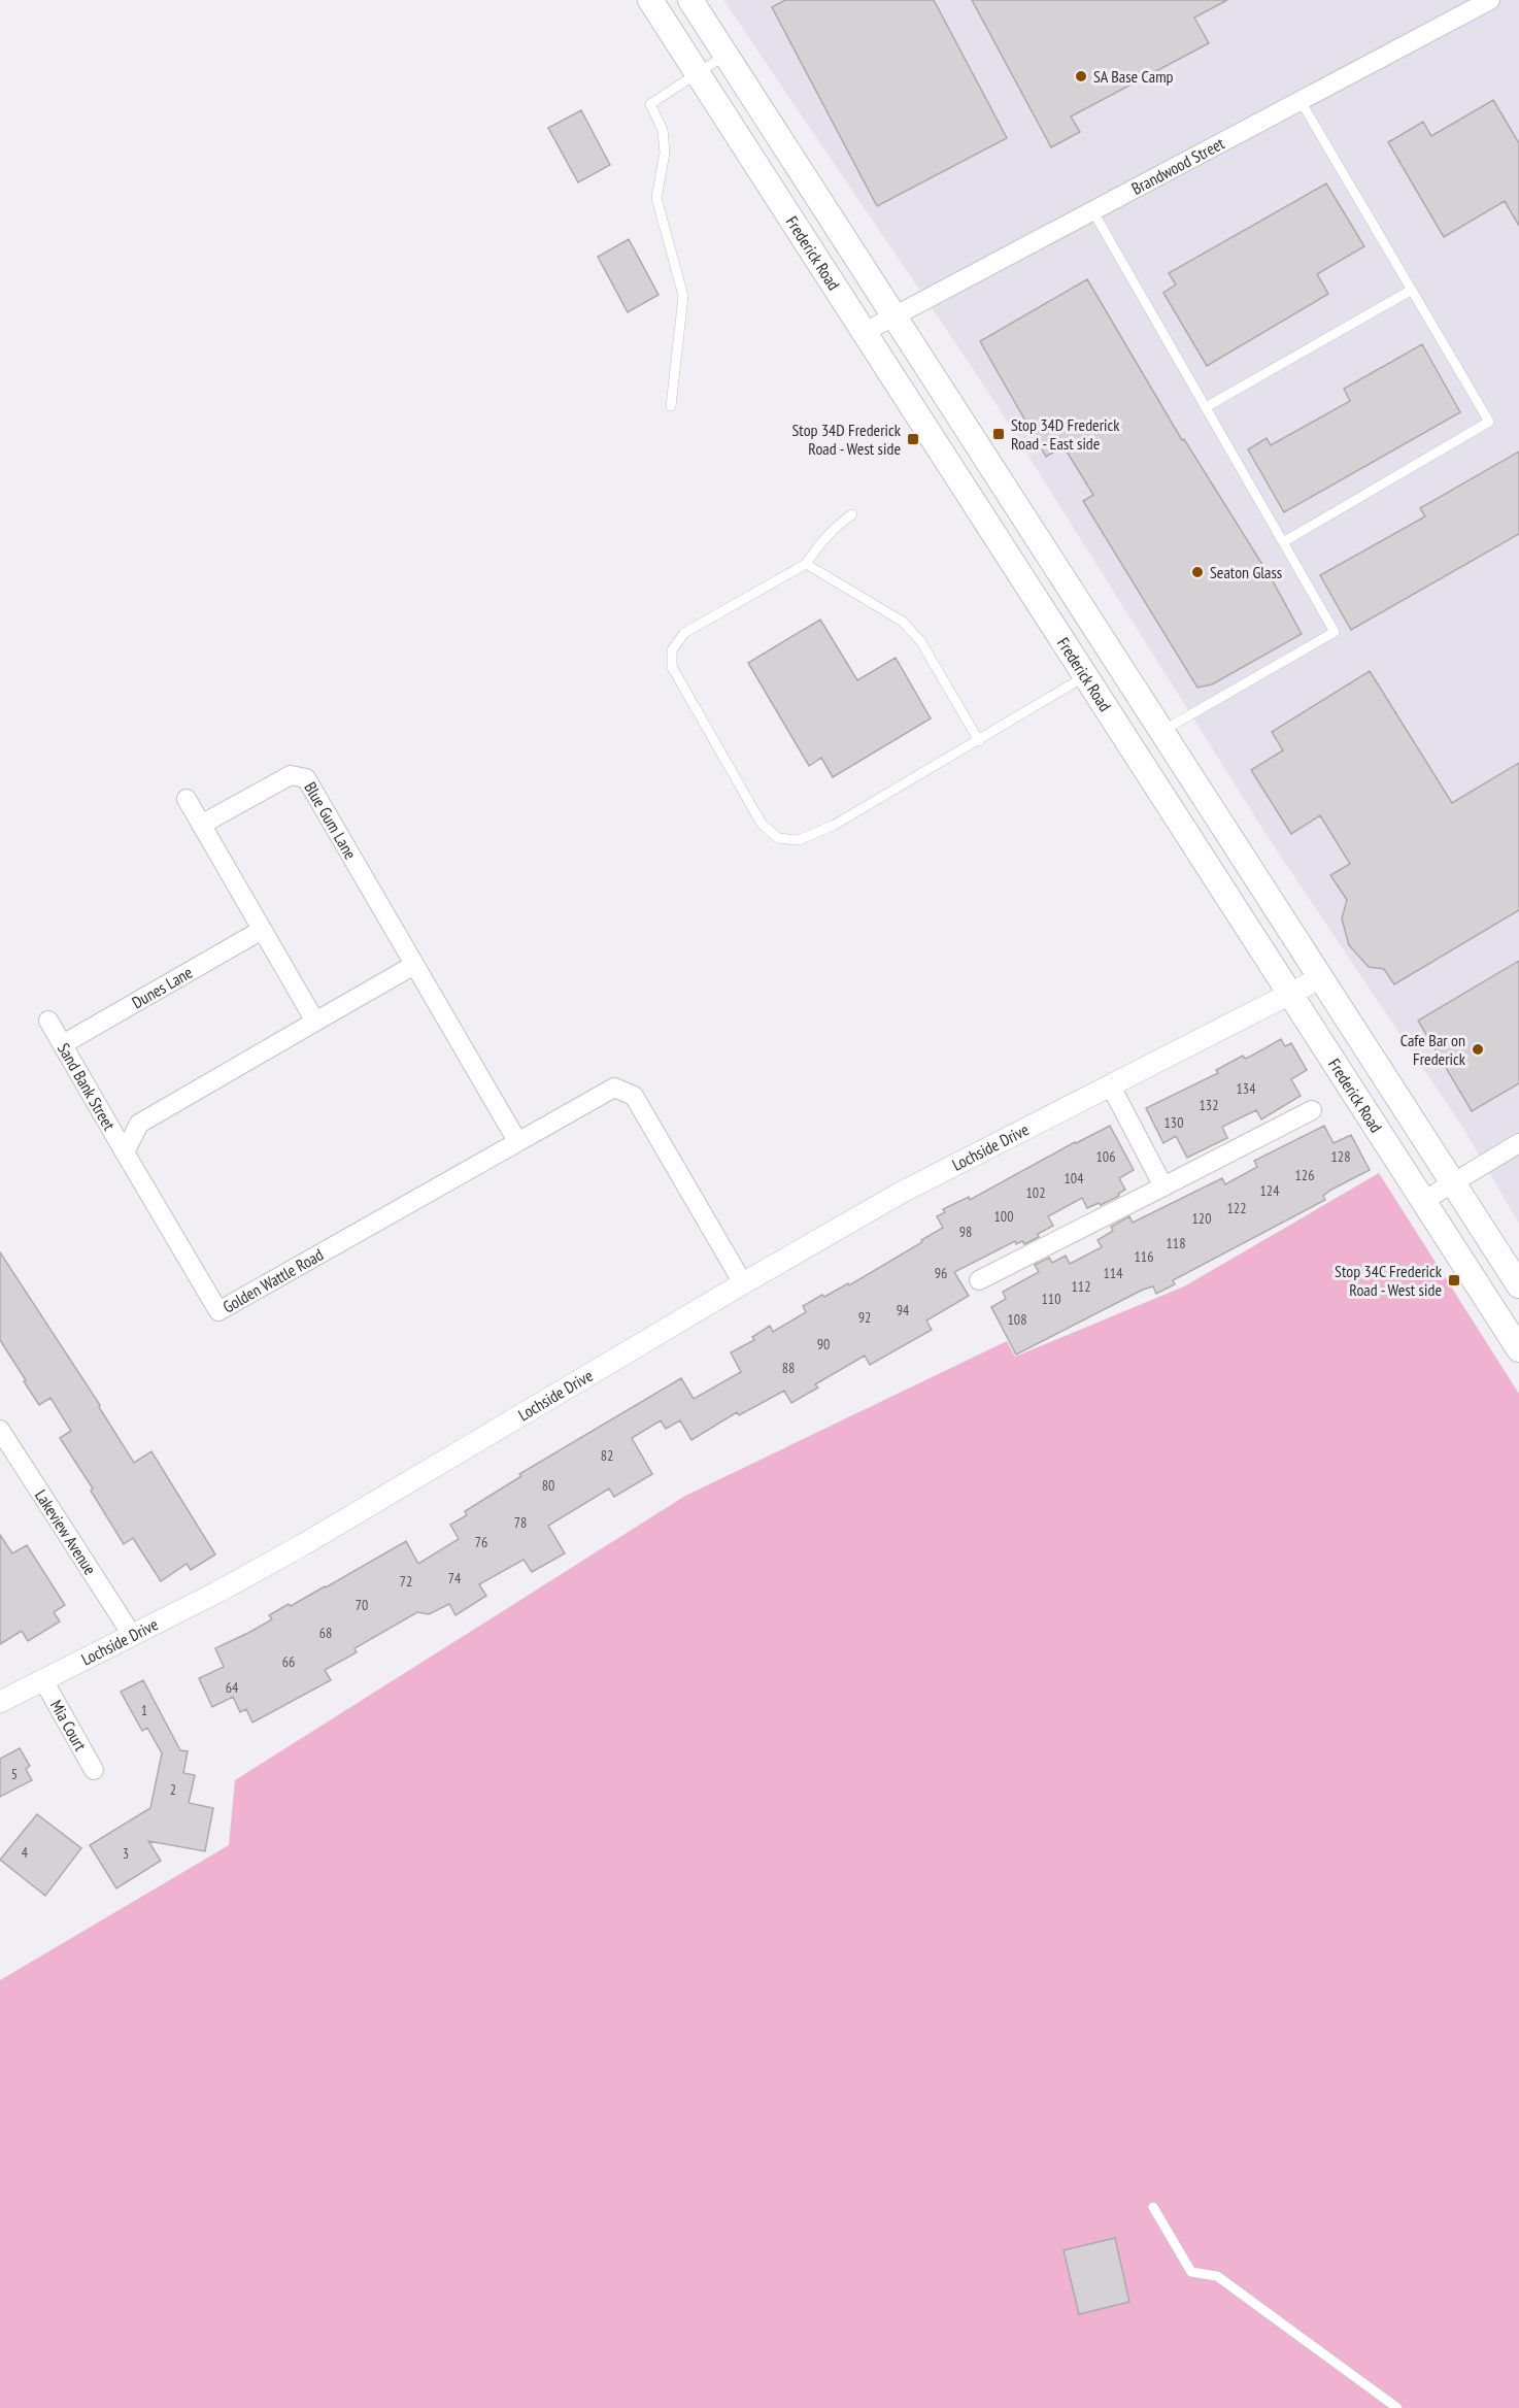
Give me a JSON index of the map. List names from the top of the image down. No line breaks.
{"streets":{"main road":["Frederick Road"],"street":["Brandwood Street","Blue Gum Lane","Dunes Lane","Sand Bank Street","Lochside Drive","Golden Wattle Road","Lakeview Avenue","Mia Court"]},"crossings":[["Brandwood Street","Frederick Road"],["Frederick Road","Lochside Drive"],["Blue Gum Lane","Golden Wattle Road"],["Dunes Lane","Sand Bank Street"],["Sand Bank Street","Golden Wattle Road"],["Lochside Drive","Golden Wattle Road"],["Lochside Drive","Lakeview Avenue"],["Lochside Drive","Mia Court"]],"places":{"other":["SA Base Camp","Seaton Glass","Cafe Bar on Frederick"],"transit":["Stop 34D Frederick Road - East side","Stop 34D Frederick Road - West side","Stop 34C Frederick Road - West side"]},"house_numbers":["134","132","130","106","128","126","104","124","102","122","100","120","98","118","116","96","114","112","110","94","92","108","90","88","82","80","78","76","74","72","70","68","66","64","1","5","2","4","3"]}
